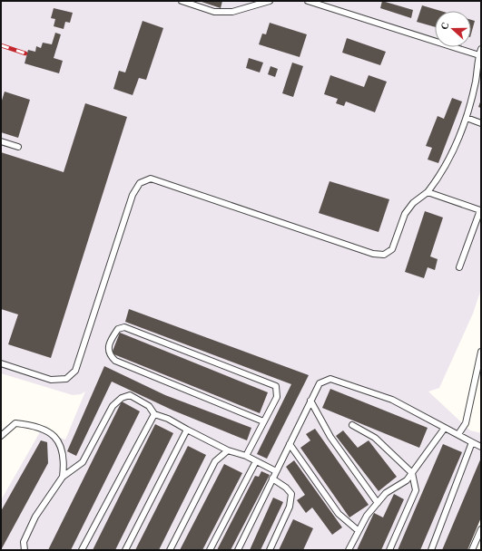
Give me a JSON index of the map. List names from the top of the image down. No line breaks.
{"north":"left"}
